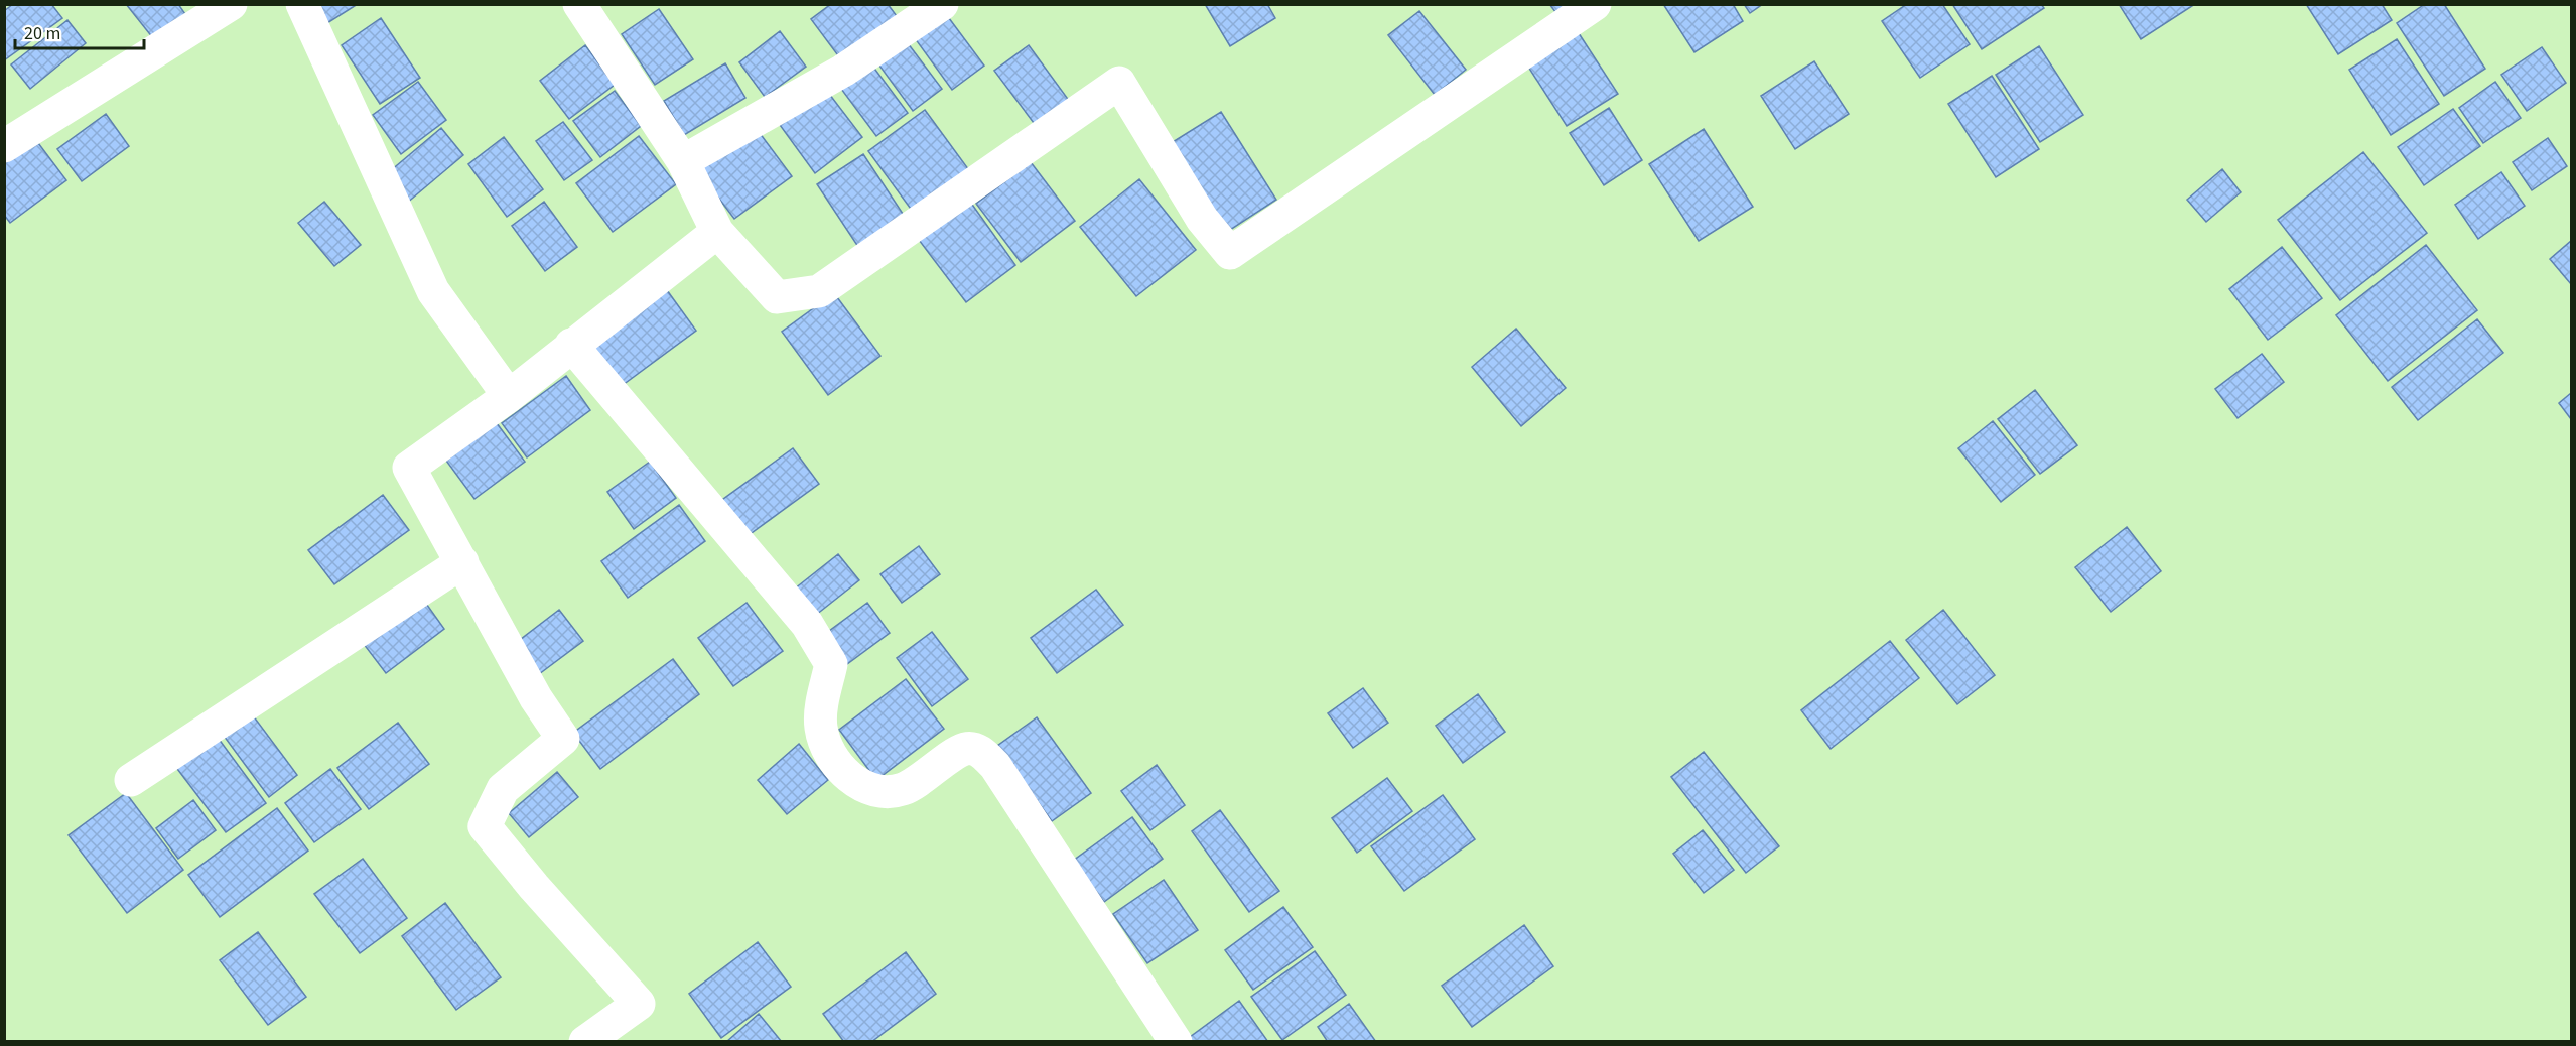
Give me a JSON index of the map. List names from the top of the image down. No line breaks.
{"scale_bar":"20 m"}
